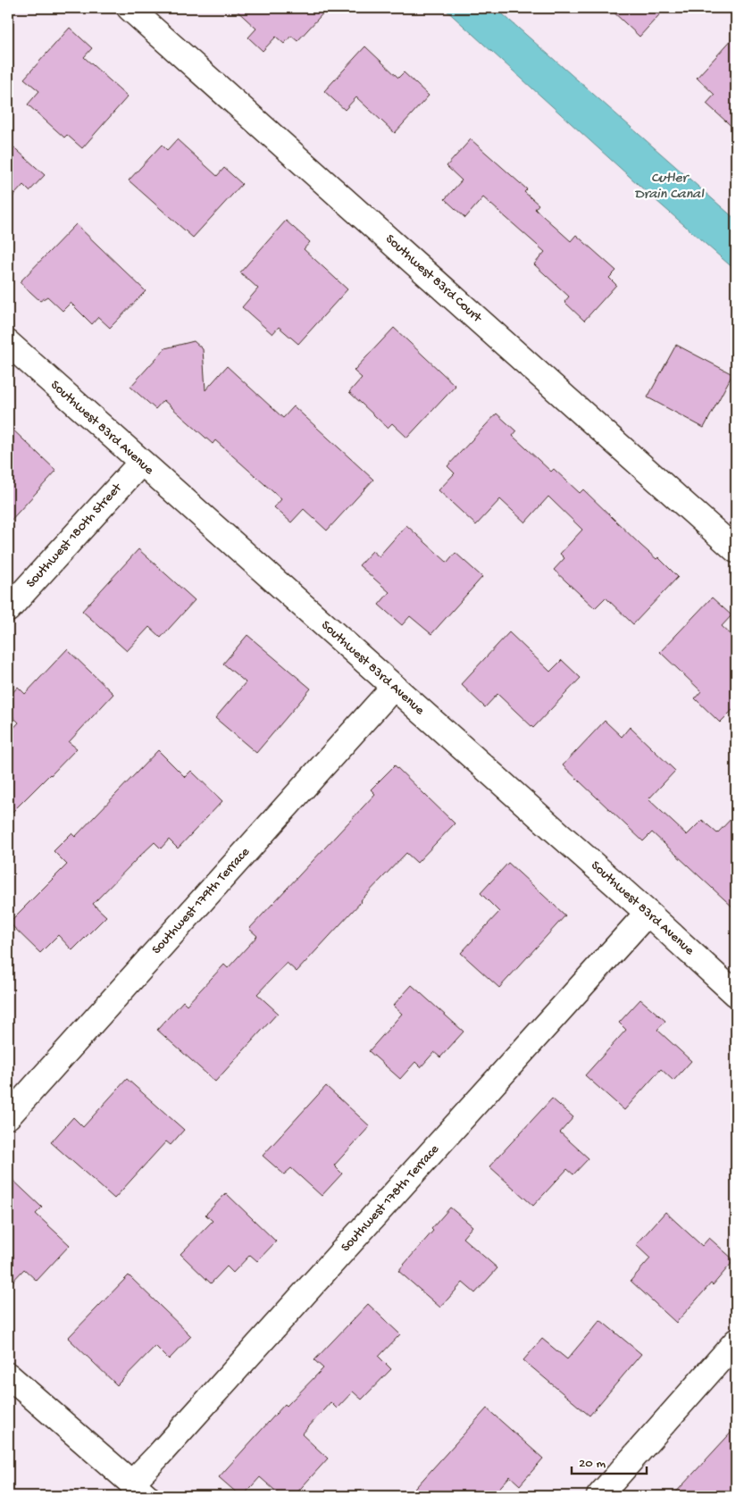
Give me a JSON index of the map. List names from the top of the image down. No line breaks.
{"streets":{"street":["Southwest 83rd Court","Southwest 83rd Avenue","Southwest 180th Street","Southwest 179th Terrace","Southwest 178th Terrace"]},"crossings":[["Southwest 83rd Avenue","Southwest 180th Street"],["Southwest 83rd Avenue","Southwest 179th Terrace"],["Southwest 83rd Avenue","Southwest 178th Terrace"]],"water":["Cutler Drain Canal"],"scale_bar":"20 m"}
